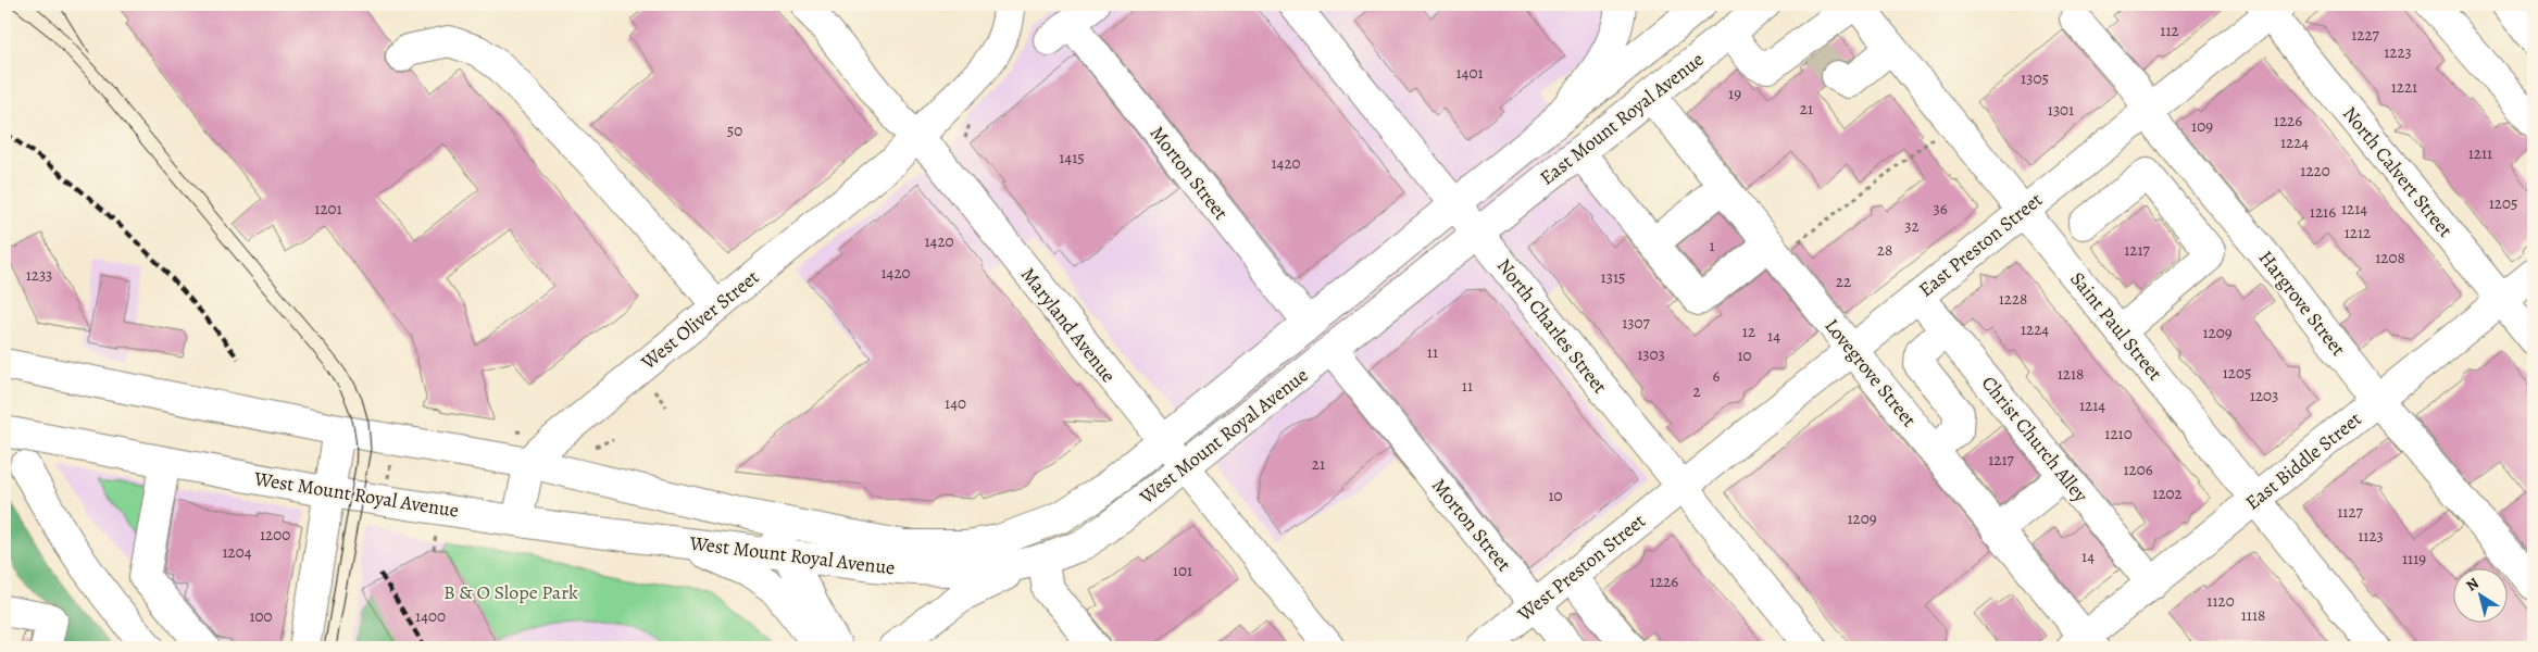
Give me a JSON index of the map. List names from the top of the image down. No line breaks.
{"streets":{"main road":["East Mount Royal Avenue","North Calvert Street","Morton Street","East Preston Street","Hargrove Street","West Oliver Street","Maryland Avenue","North Charles Street","Saint Paul Street","Lovegrove Street","West Mount Royal Avenue","Christ Church Alley","East Biddle Street","West Preston Street"]},"crossings":[["East Mount Royal Avenue","North Charles Street"],["East Mount Royal Avenue","Lovegrove Street"],["East Mount Royal Avenue","West Mount Royal Avenue"],["North Calvert Street","East Preston Street"],["North Calvert Street","East Biddle Street"],["Morton Street","West Mount Royal Avenue"],["Morton Street","West Preston Street"],["East Preston Street","Hargrove Street"],["East Preston Street","North Charles Street"],["East Preston Street","Saint Paul Street"],["East Preston Street","Lovegrove Street"],["East Preston Street","Christ Church Alley"],["East Preston Street","West Preston Street"],["Hargrove Street","East Biddle Street"],["West Oliver Street","Maryland Avenue"],["West Oliver Street","West Mount Royal Avenue"],["Maryland Avenue","West Mount Royal Avenue"],["North Charles Street","West Mount Royal Avenue"],["North Charles Street","West Preston Street"],["Saint Paul Street","East Biddle Street"],["Lovegrove Street","East Biddle Street"],["Christ Church Alley","East Biddle Street"]],"parks":["B & O Slope Park"],"house_numbers":["112","1227","1223","1401","1305","1221","19","21","1301","1226","109","50","1224","1211","1415","1420","1220","1205","1201","36","1214","1216","32","1212","1420","1","28","1217","1208","1420","1233","1315","22","1228","1307","1224","12","1209","14","11","1303","10","1205","1218","6","11","2","1203","140","1214","1210","1217","21","1206","1202","10","1127","1209","1200","1123","1204","14","1119","101","1226","1120","1118","100","1400"],"north":"top left"}
